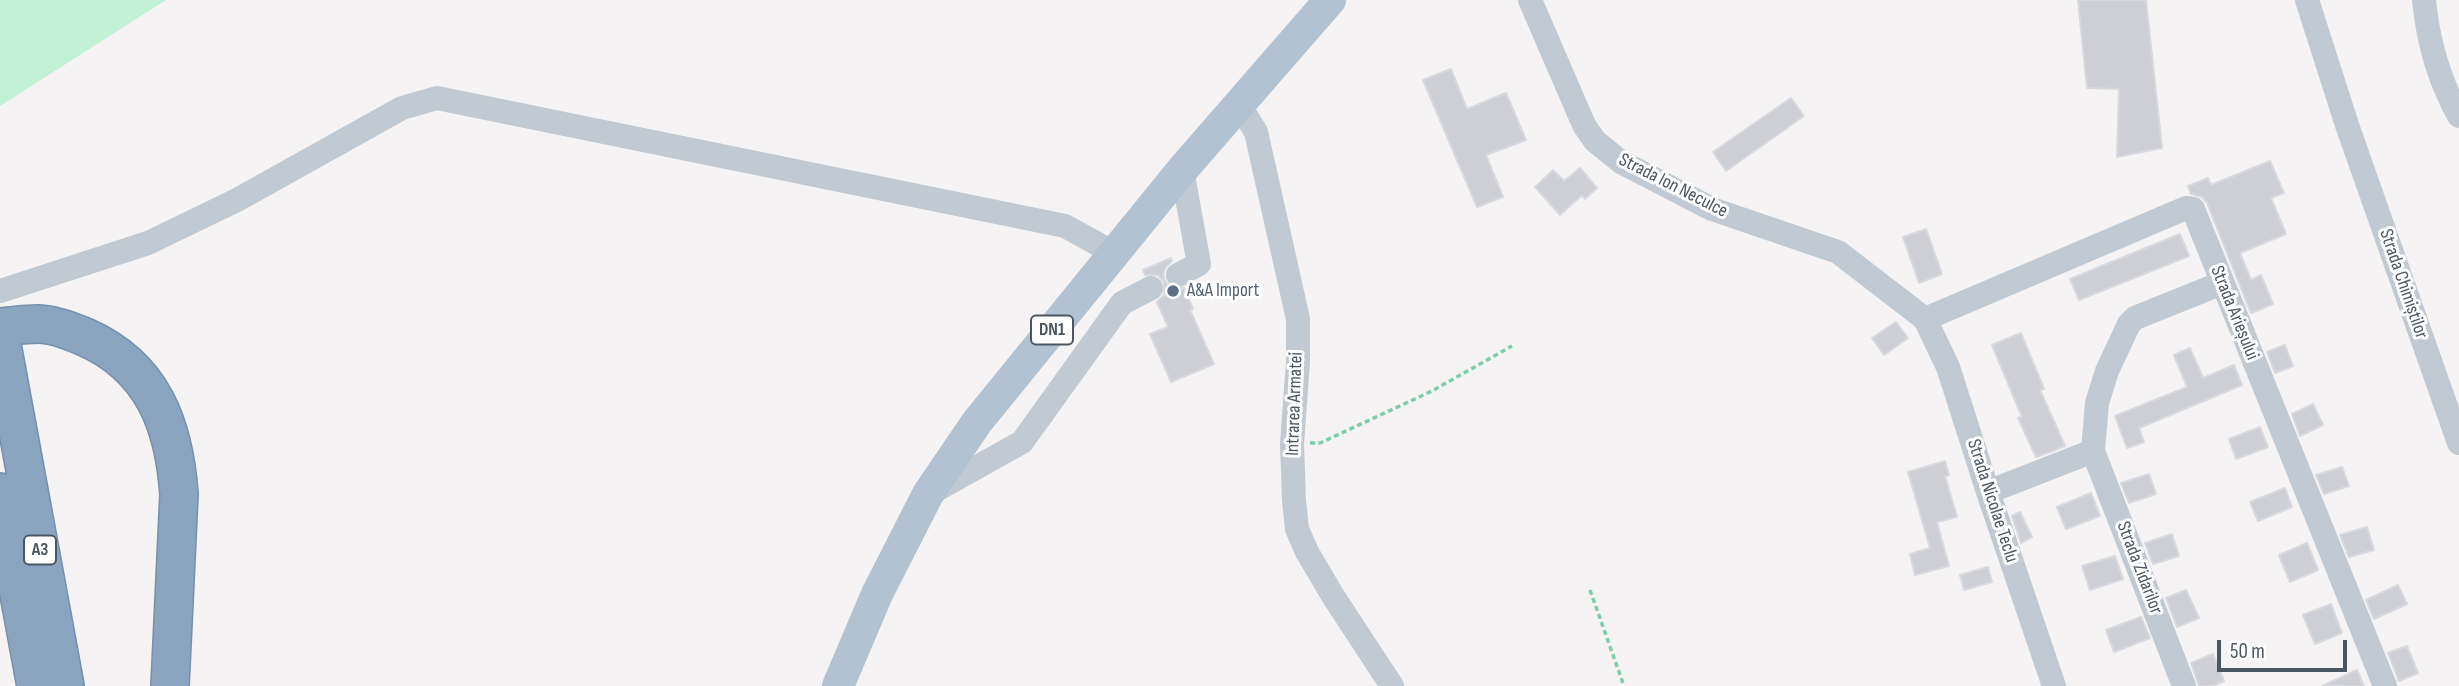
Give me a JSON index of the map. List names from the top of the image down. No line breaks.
{"streets":{"highway":["A3"],"main road":["DN1"],"street":["Strada Ion Neculce","Strada Chimiștilor","Strada Arieșului","Intrarea Armatei","Strada Nicolae Teclu","Strada Zidarilor"]},"crossings":[["Strada Ion Neculce","Strada Arieșului"],["Strada Ion Neculce","Strada Nicolae Teclu"],["Strada Arieșului","Strada Nicolae Teclu"],["Strada Arieșului","Strada Zidarilor"],["DN1","Intrarea Armatei"]],"places":["A&A Import"],"scale_bar":"50 m"}
